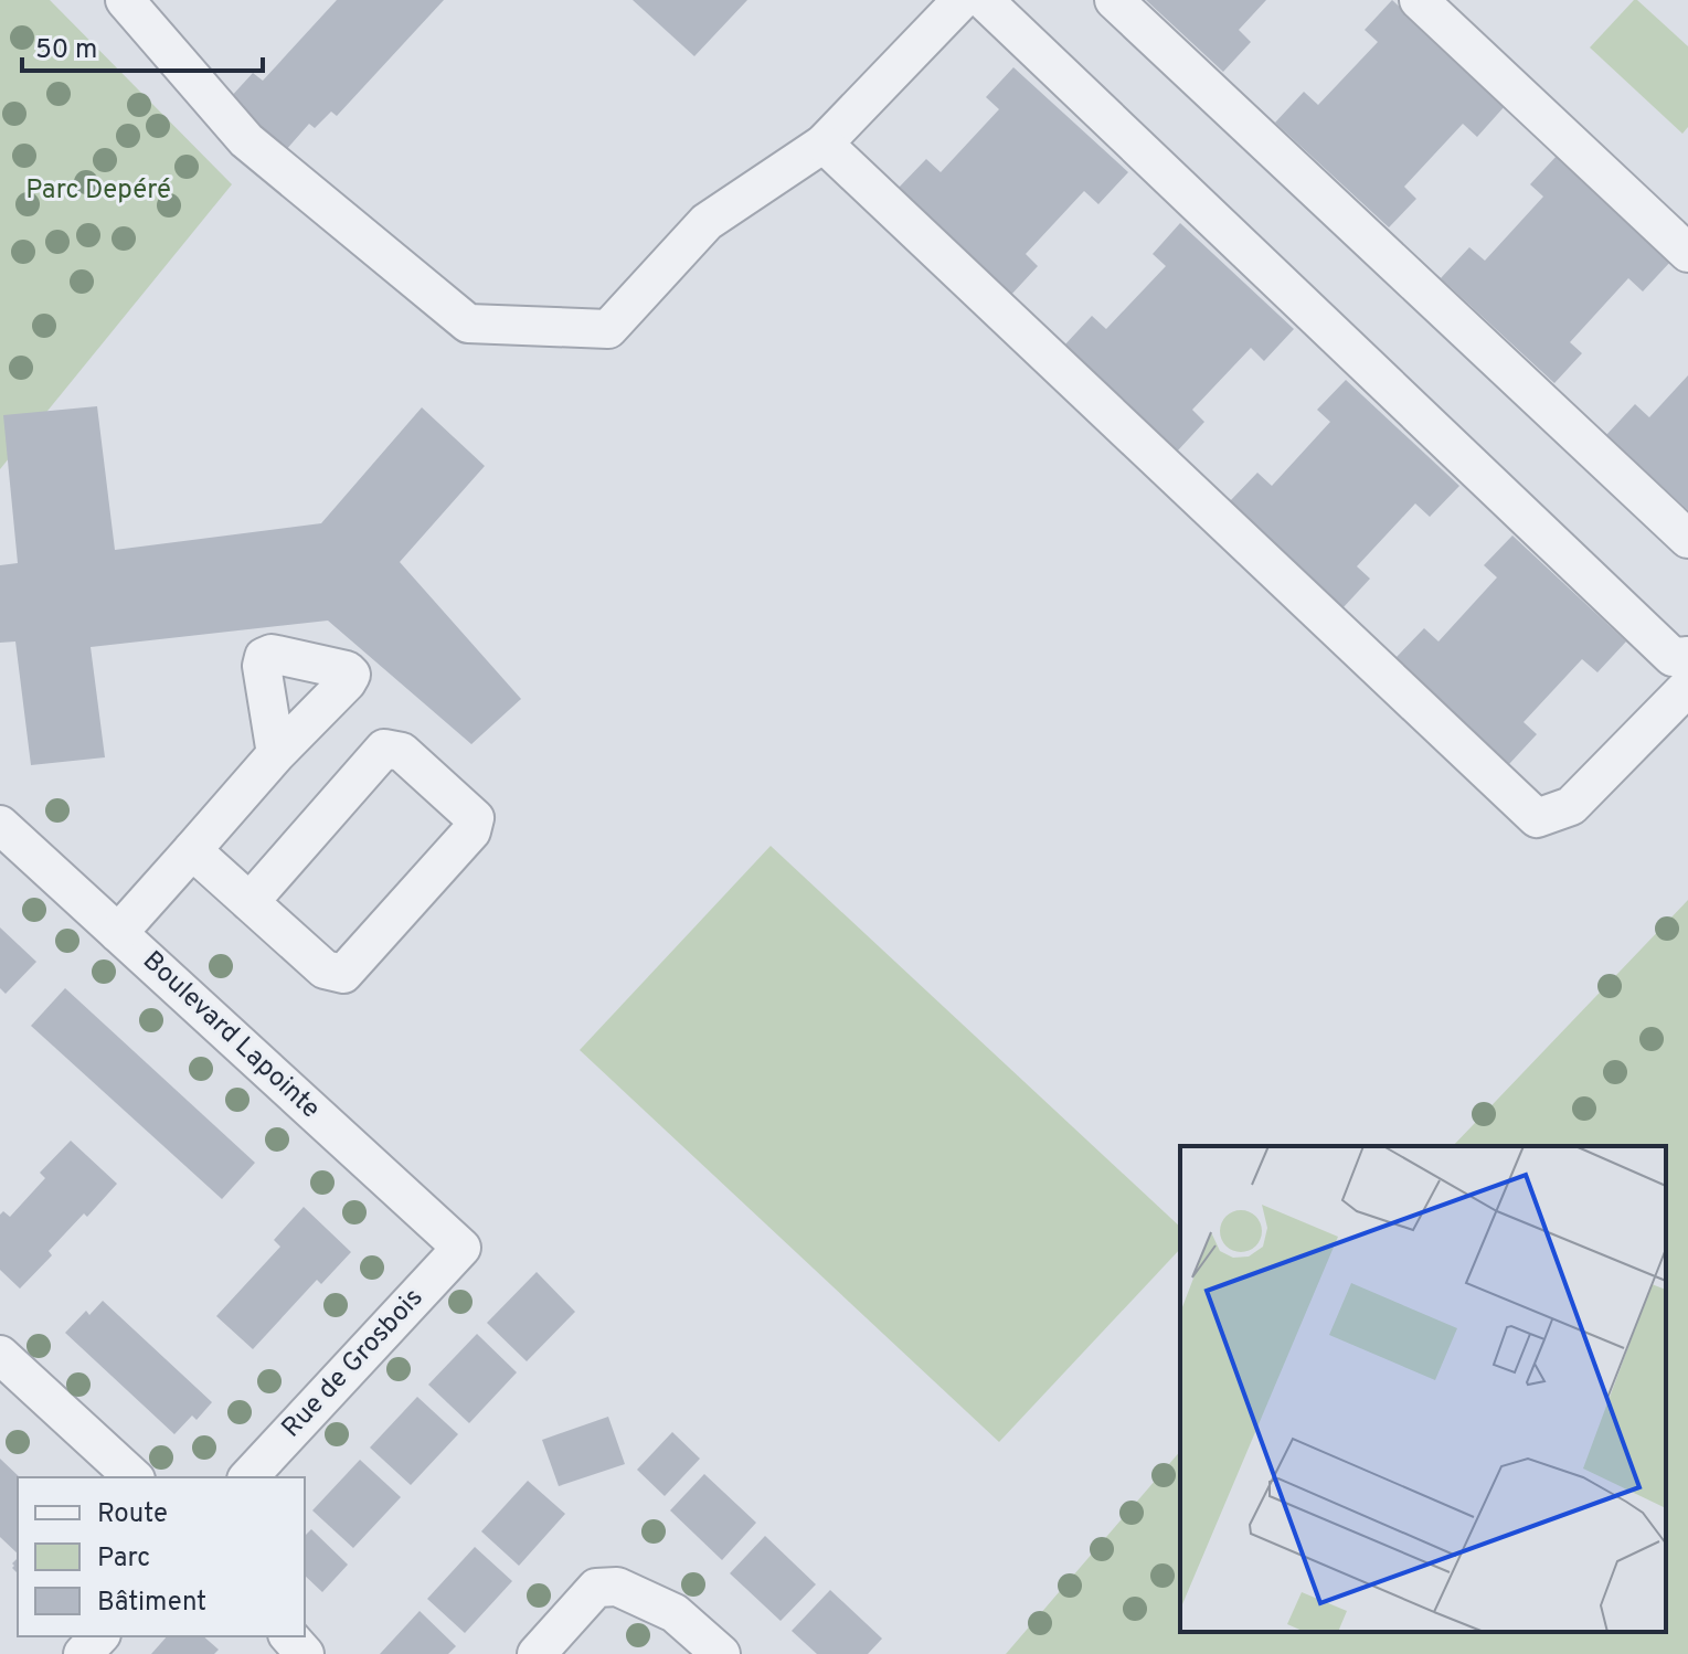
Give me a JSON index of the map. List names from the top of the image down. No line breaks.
{"streets":{"street":["Boulevard Lapointe","Rue de Grosbois"]},"crossings":[["Boulevard Lapointe","Rue de Grosbois"]],"parks":["Parc Depéré"],"legend":["Route","Parc","Bâtiment"],"scale_bar":"50 m"}
